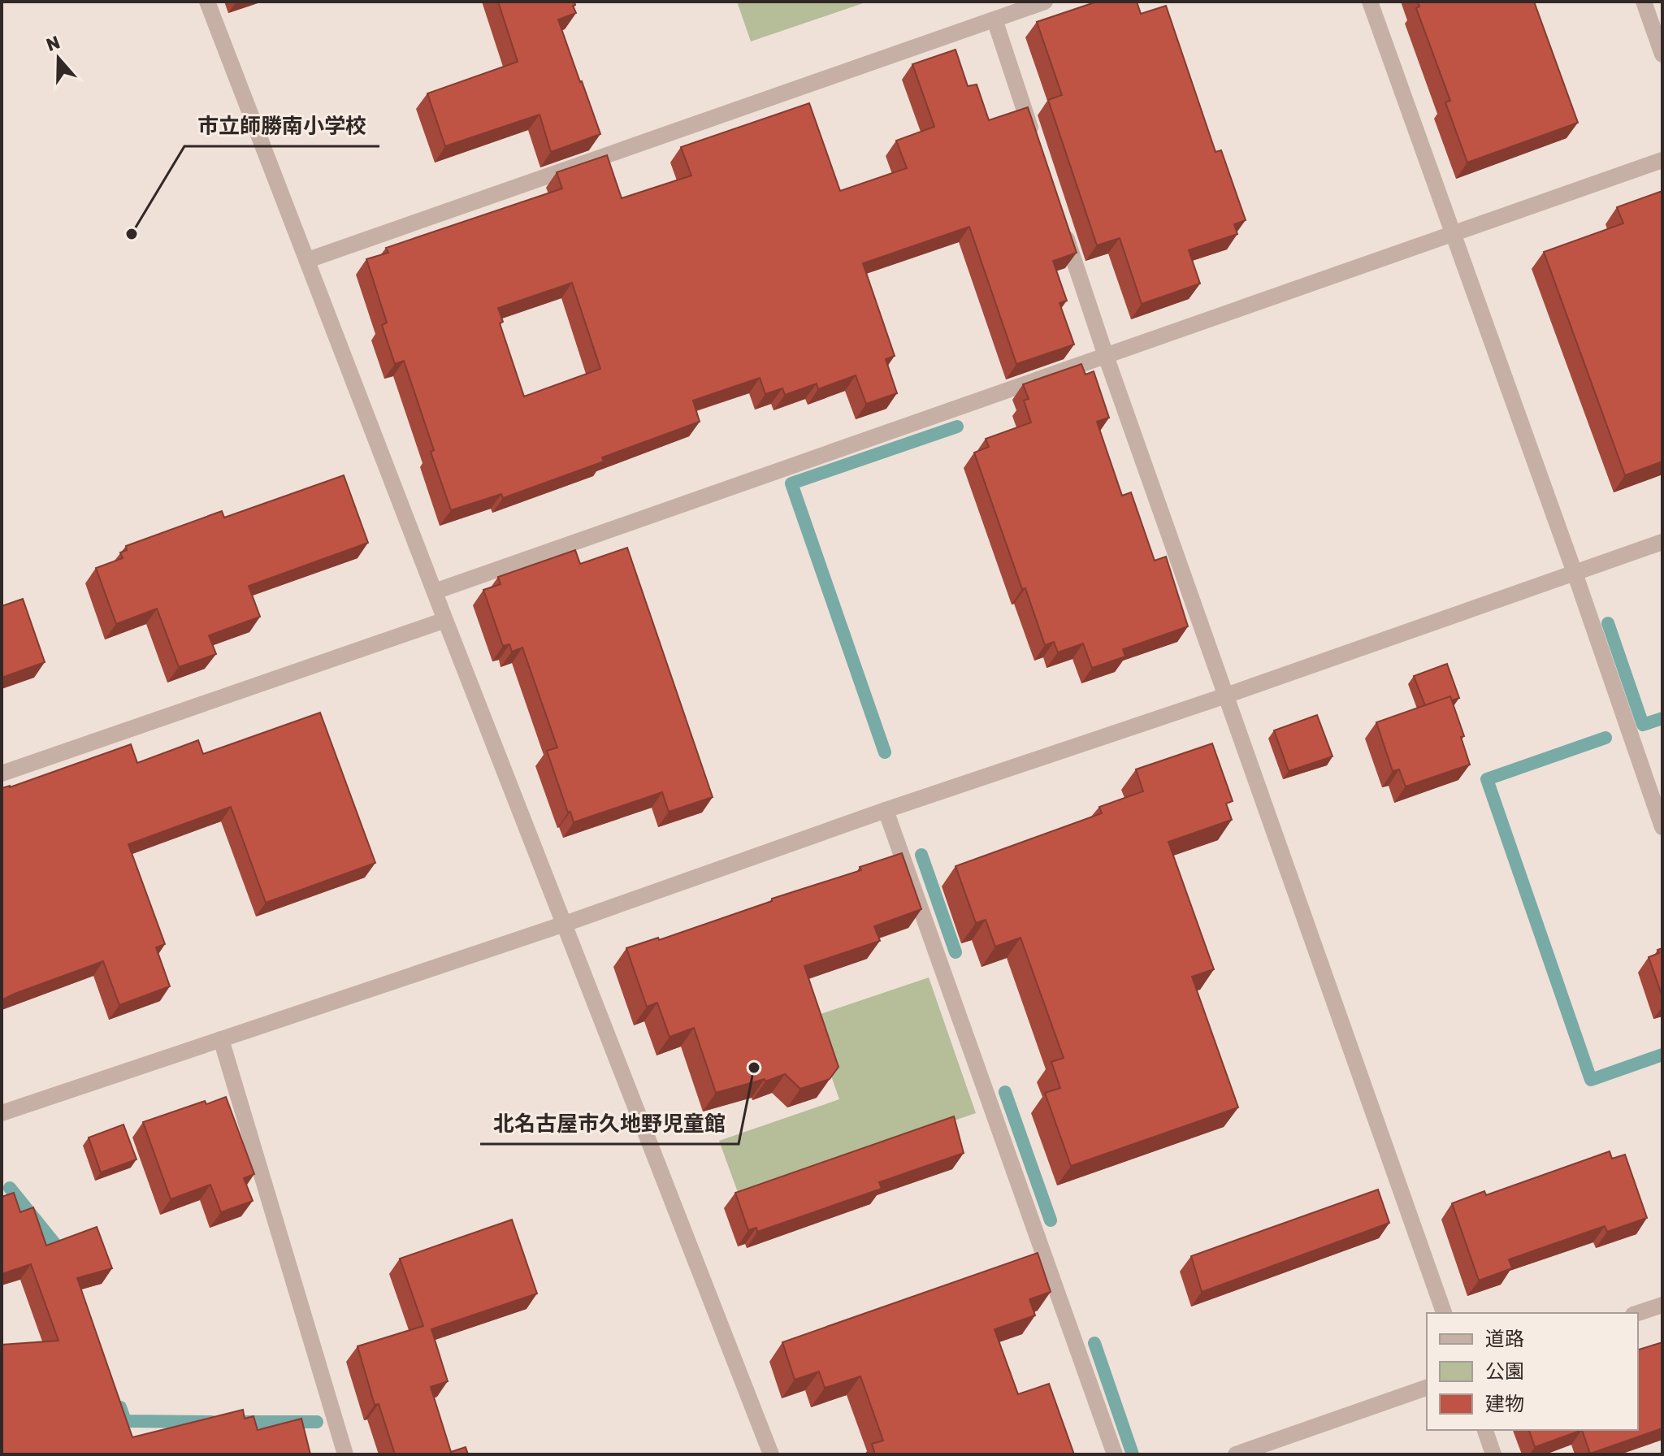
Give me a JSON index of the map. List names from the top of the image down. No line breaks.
{"places":["市立師勝南小学校","北名古屋市久地野児童館"],"legend":["道路","公園","建物"],"north":"top"}
